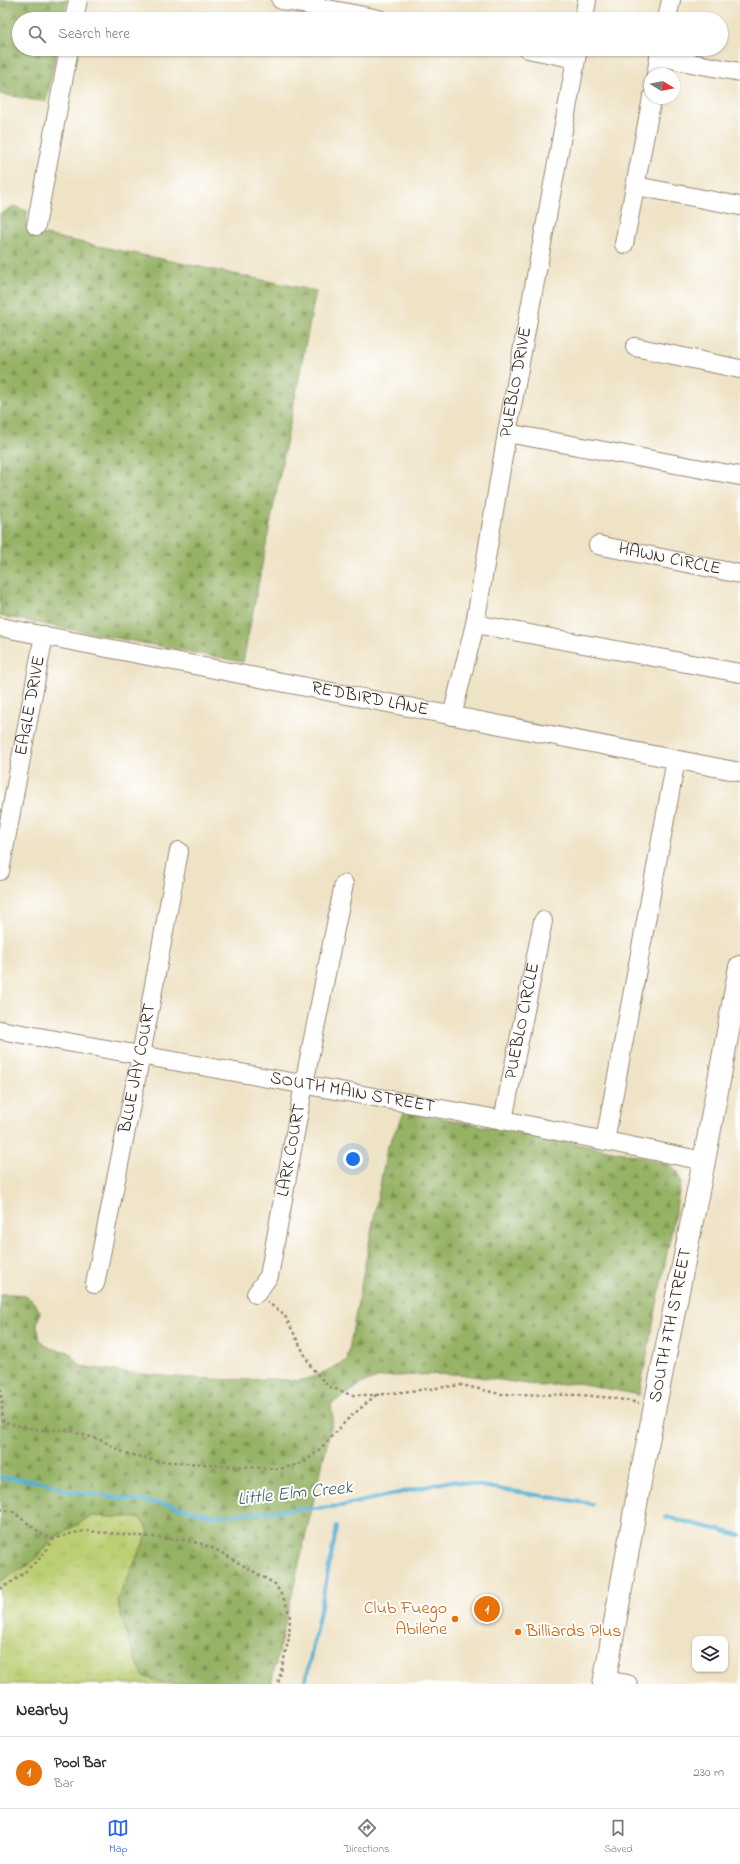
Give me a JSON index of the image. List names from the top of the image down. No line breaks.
{"streets":{"main road":["SOUTH 7TH STREET"],"street":["PUEBLO DRIVE","HAWN CIRCLE","REDBIRD LANE","EAGLE DRIVE","PUEBLO CIRCLE","BLUE JAY COURT","SOUTH MAIN STREET","LARK COURT"]},"crossings":[["PUEBLO DRIVE","REDBIRD LANE"],["REDBIRD LANE","EAGLE DRIVE"],["PUEBLO CIRCLE","SOUTH MAIN STREET"],["BLUE JAY COURT","SOUTH MAIN STREET"],["SOUTH MAIN STREET","LARK COURT"],["SOUTH MAIN STREET","SOUTH 7TH STREET"]],"water":["Little Elm Creek"],"places":["Club Fuego Abilene","Billiards Plus"],"north":"right","page":{"search":"Search here","pins":"1","heading":"Nearby","list":[{"mark":"1","name":"Pool Bar","note":"Bar","value":"230 m"}],"nav":["Map","Directions","Saved"]}}
